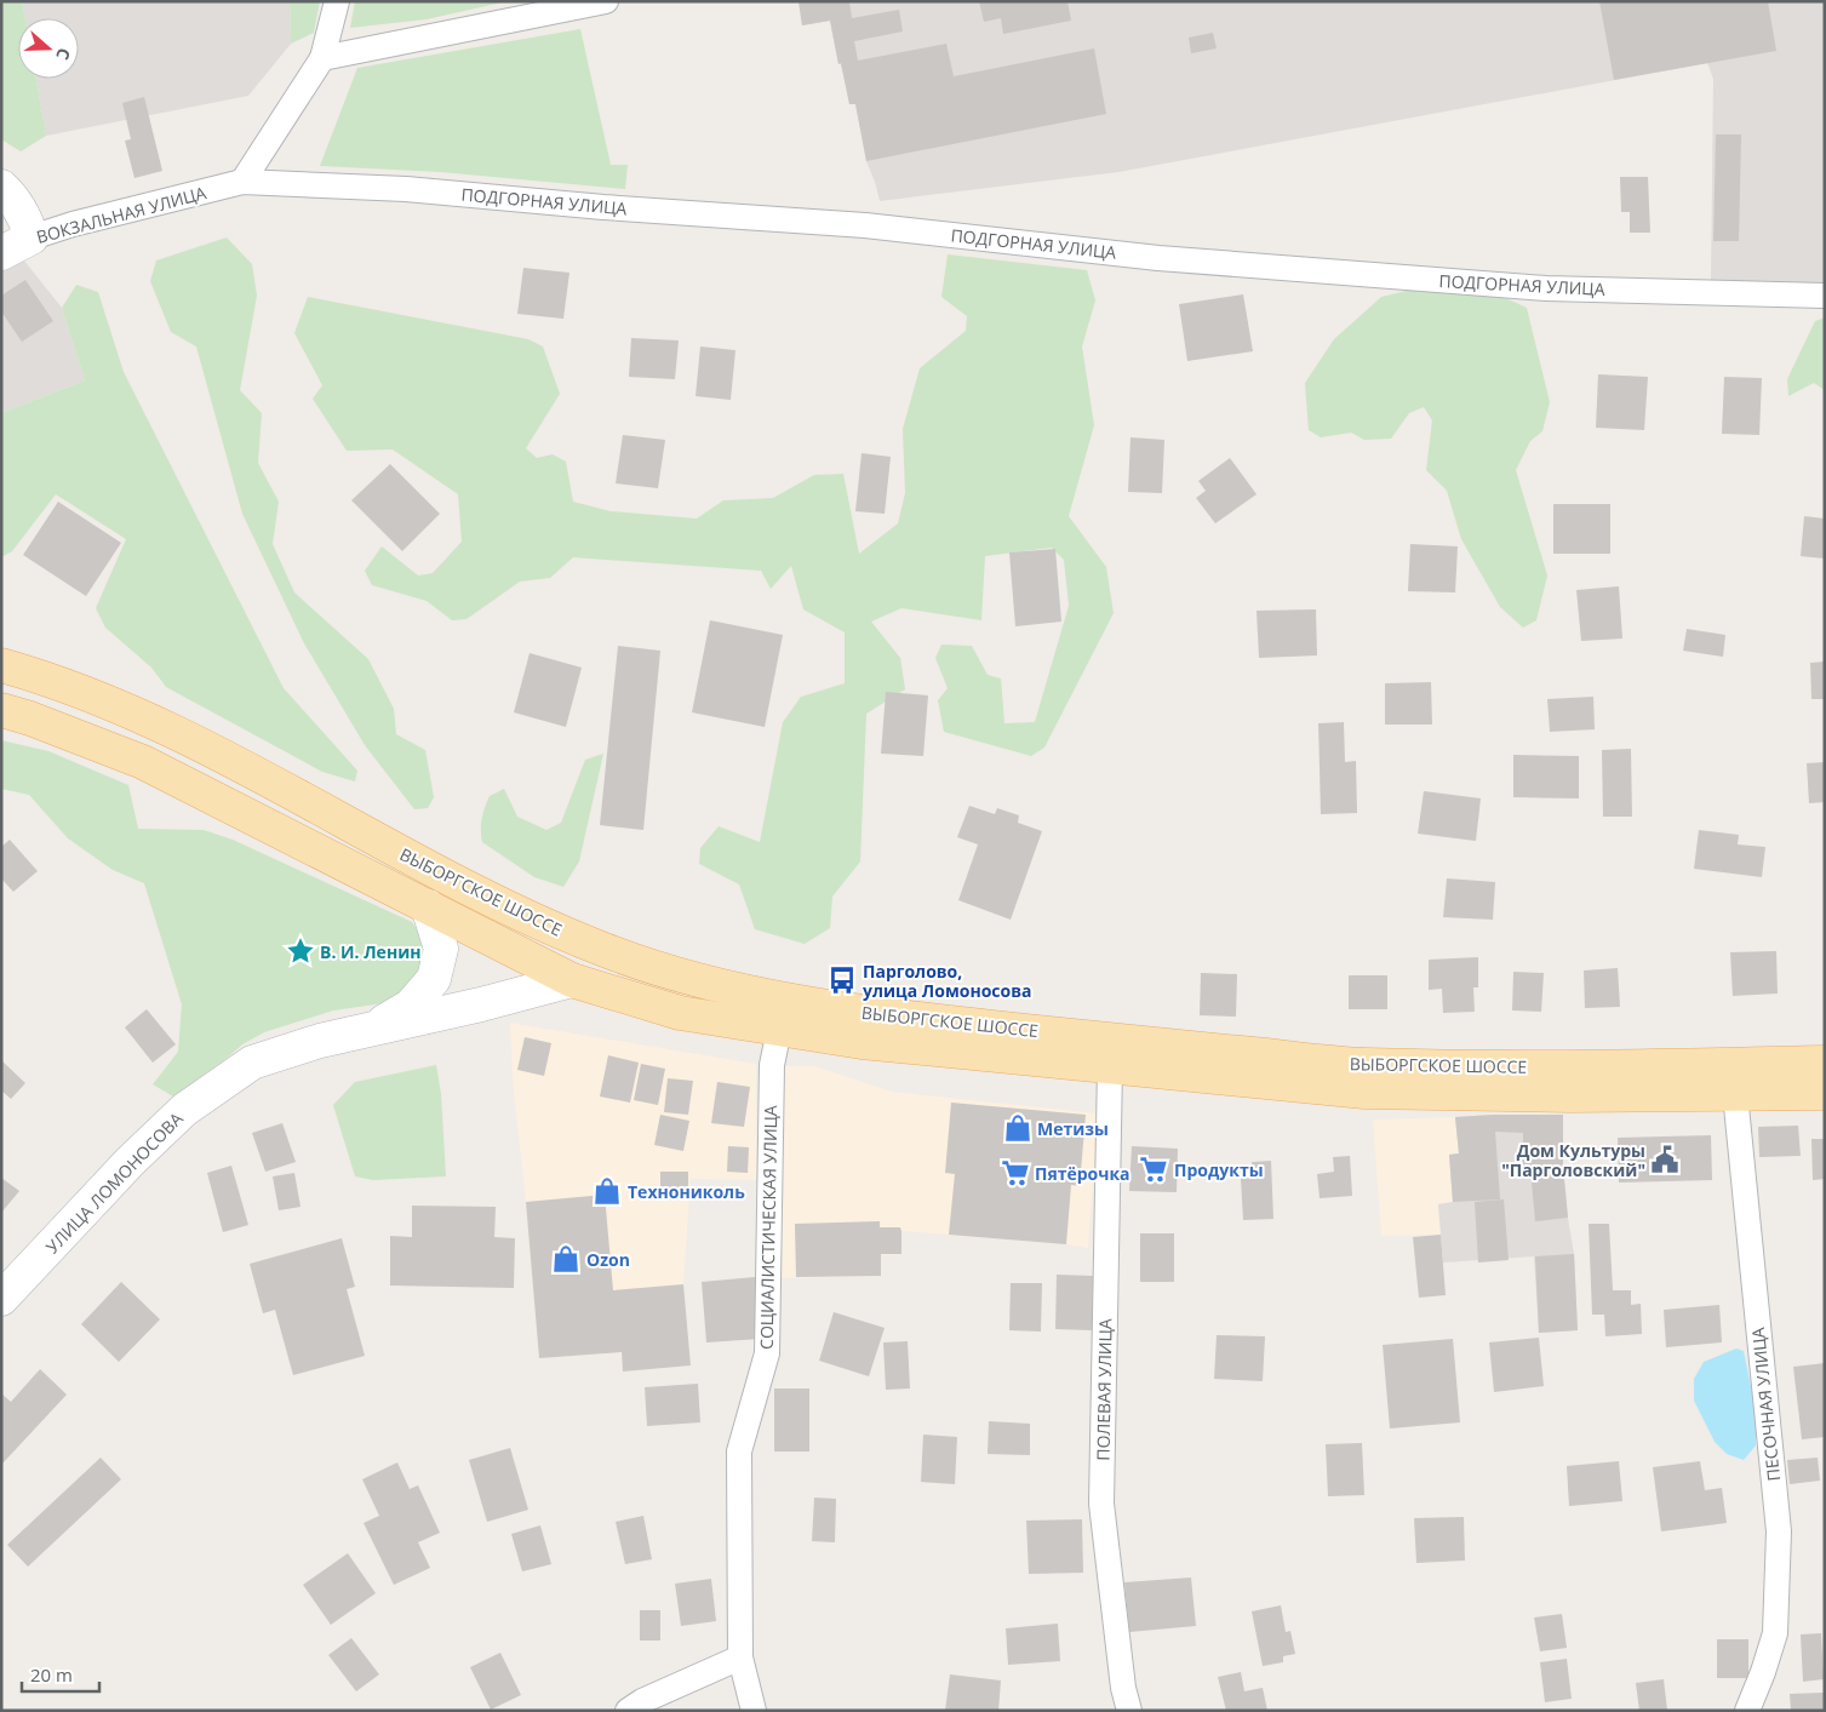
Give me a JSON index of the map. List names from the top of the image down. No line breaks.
{"streets":{"main road":["ВЫБОРГСКОЕ ШОССЕ"],"street":["ПОДГОРНАЯ УЛИЦА","ВОКЗАЛЬНАЯ УЛИЦА","УЛИЦА ЛОМОНОСОВА","СОЦИАЛИСТИЧЕСКАЯ УЛИЦА","ПОЛЕВАЯ УЛИЦА","ПЕСОЧНАЯ УЛИЦА"]},"crossings":[["ПОДГОРНАЯ УЛИЦА","ВОКЗАЛЬНАЯ УЛИЦА"],["ВЫБОРГСКОЕ ШОССЕ","УЛИЦА ЛОМОНОСОВА"],["ВЫБОРГСКОЕ ШОССЕ","СОЦИАЛИСТИЧЕСКАЯ УЛИЦА"],["ВЫБОРГСКОЕ ШОССЕ","ПОЛЕВАЯ УЛИЦА"],["ВЫБОРГСКОЕ ШОССЕ","ПЕСОЧНАЯ УЛИЦА"]],"places":{"place":["В. И. Ленин"],"bus stop":["Парголово, улица Ломоносова"],"shop":["Метизы","Технониколь","Ozon"],"public building":["Дом Культуры \"Парголовский\""],"supermarket":["Продукты","Пятёрочка"]},"scale_bar":"20 m","north":"right"}
